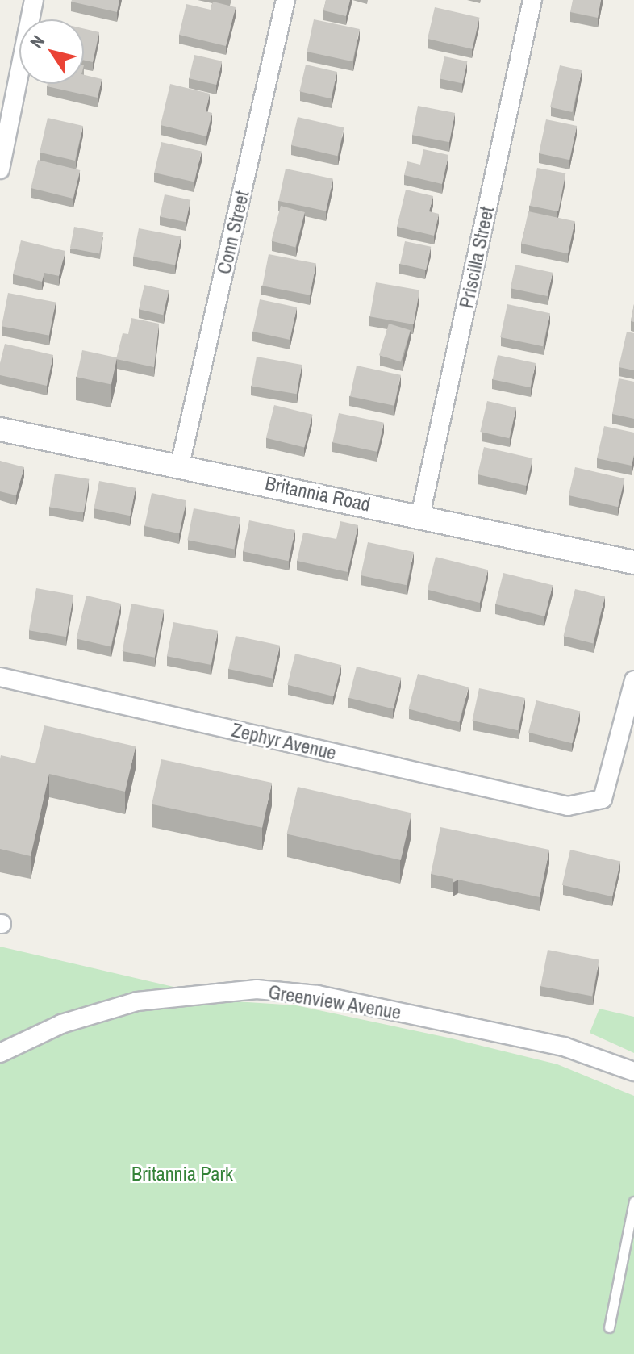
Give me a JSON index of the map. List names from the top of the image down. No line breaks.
{"streets":{"street":["Conn Street","Priscilla Street","Britannia Road","Zephyr Avenue","Greenview Avenue"]},"crossings":[["Conn Street","Britannia Road"],["Priscilla Street","Britannia Road"]],"parks":["Britannia Park"],"north":"top left"}
